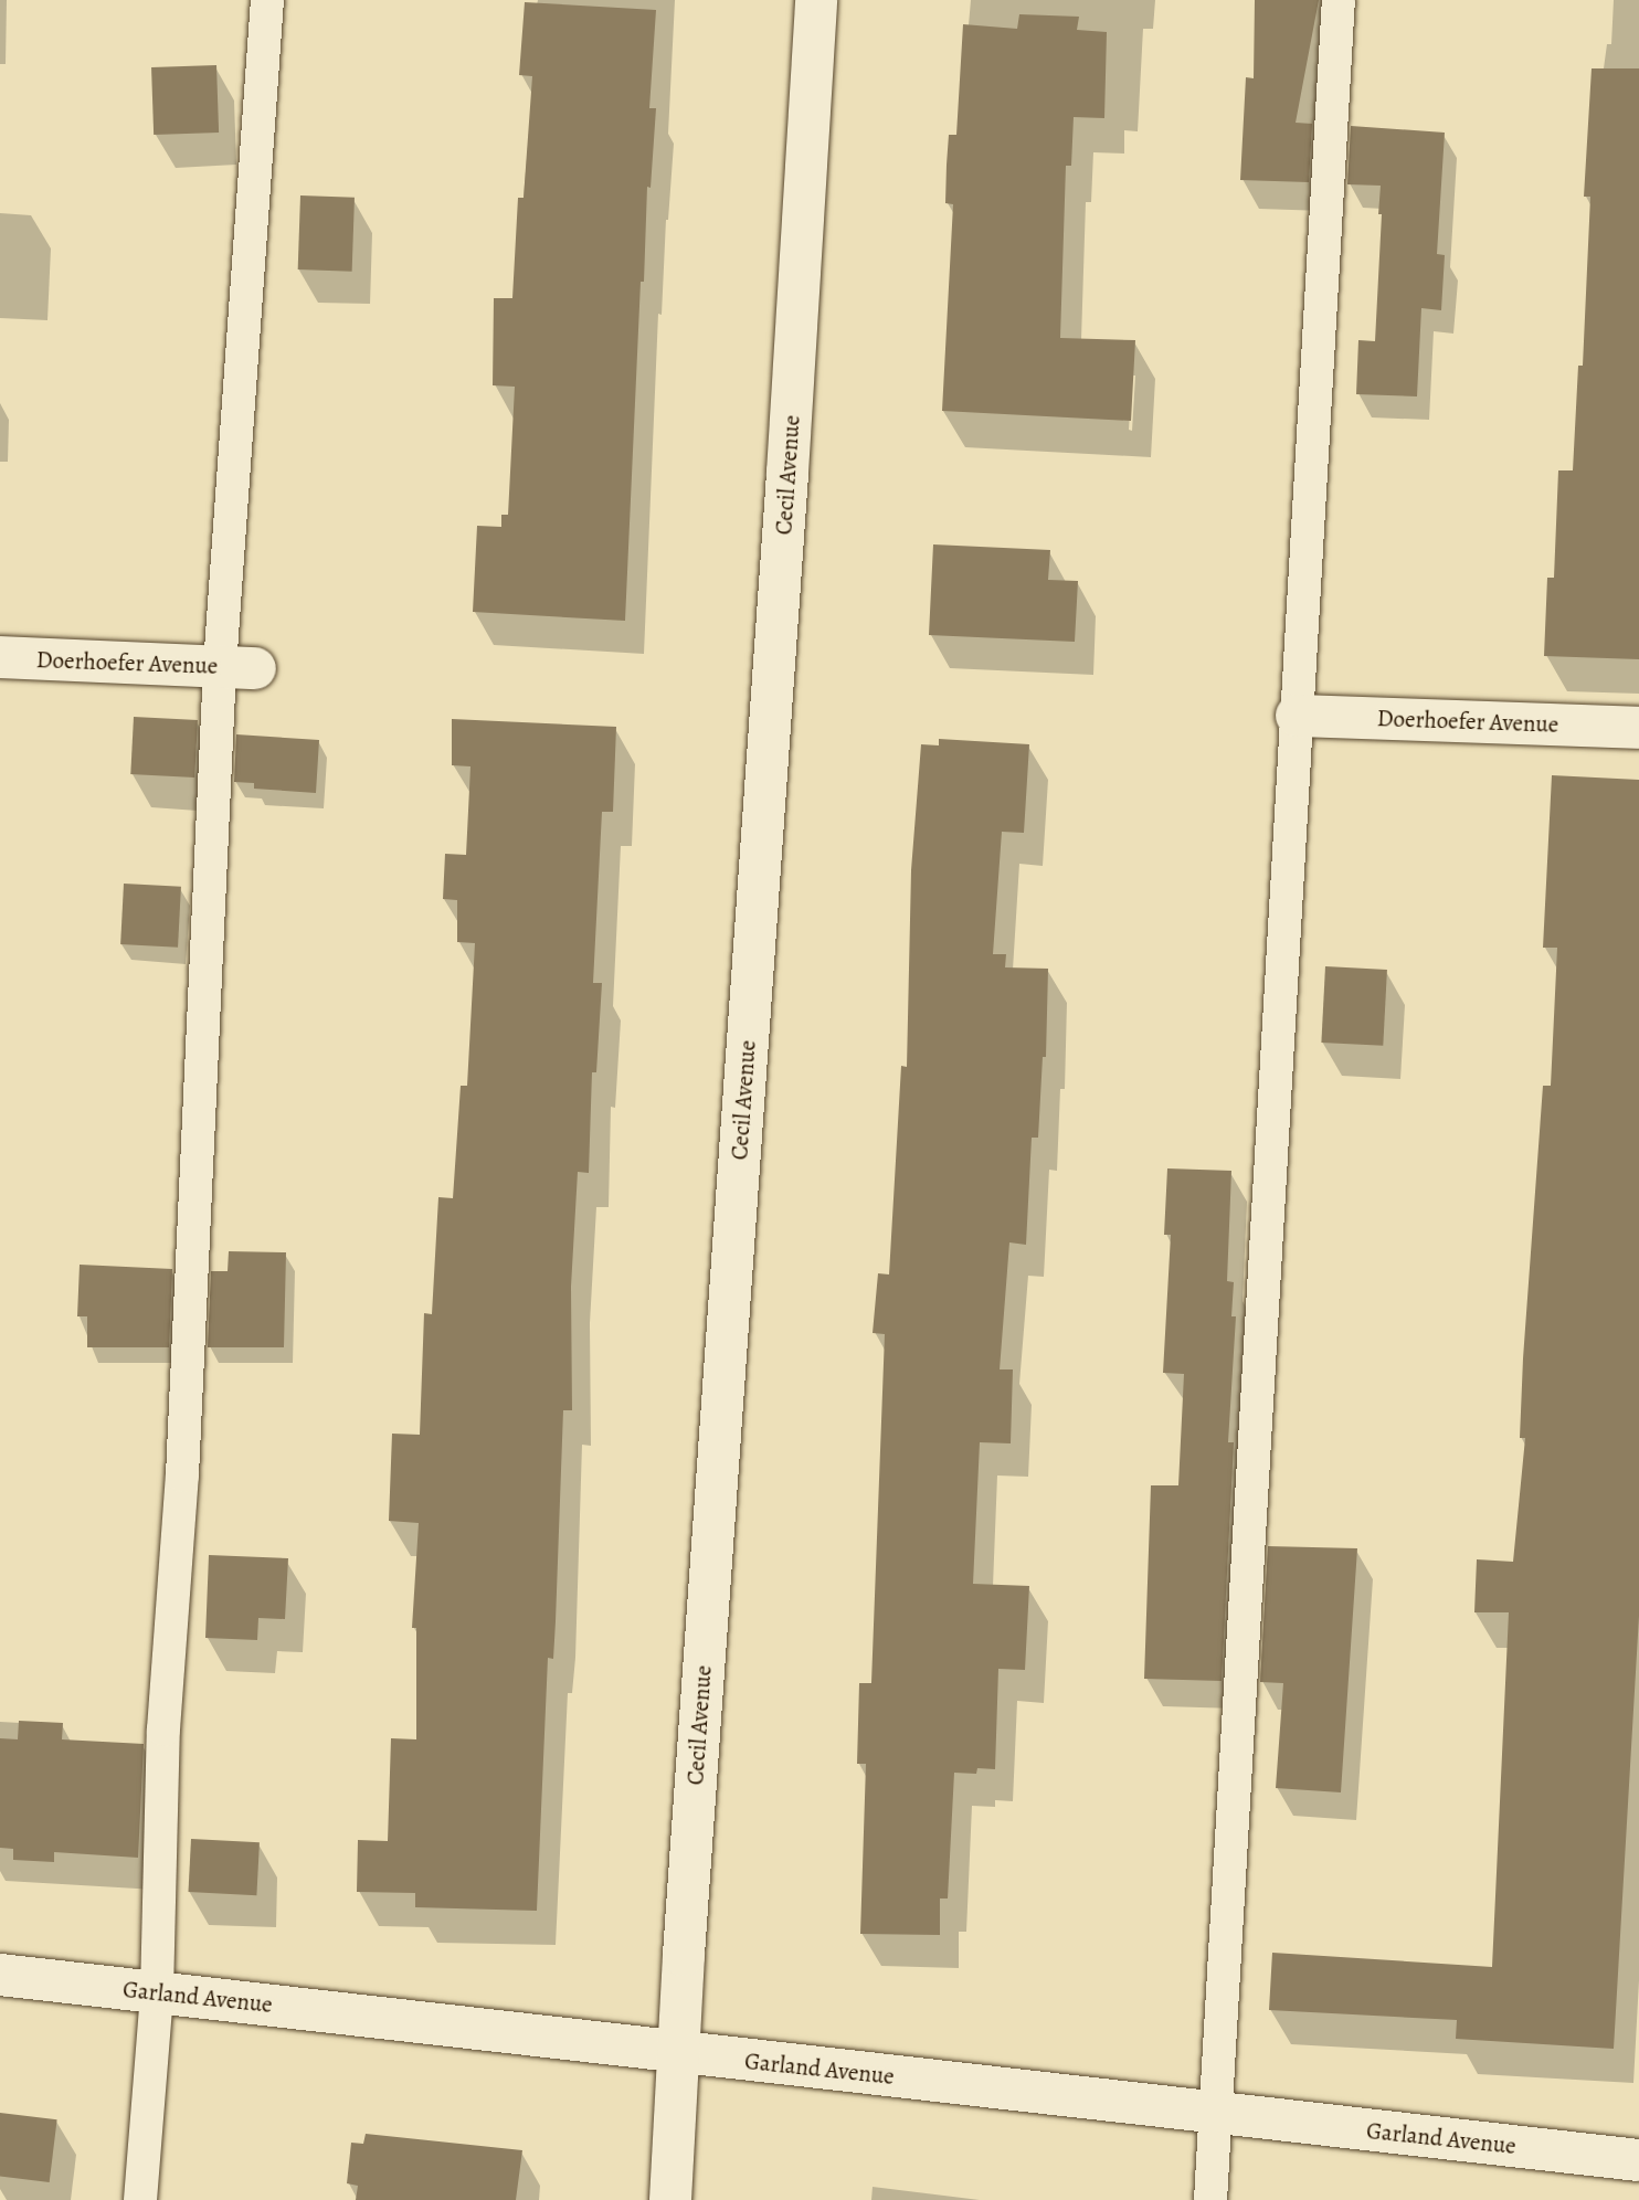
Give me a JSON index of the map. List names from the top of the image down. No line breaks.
{"streets":{"street":["Cecil Avenue","Doerhoefer Avenue","Garland Avenue"]},"crossings":[["Cecil Avenue","Garland Avenue"]]}
